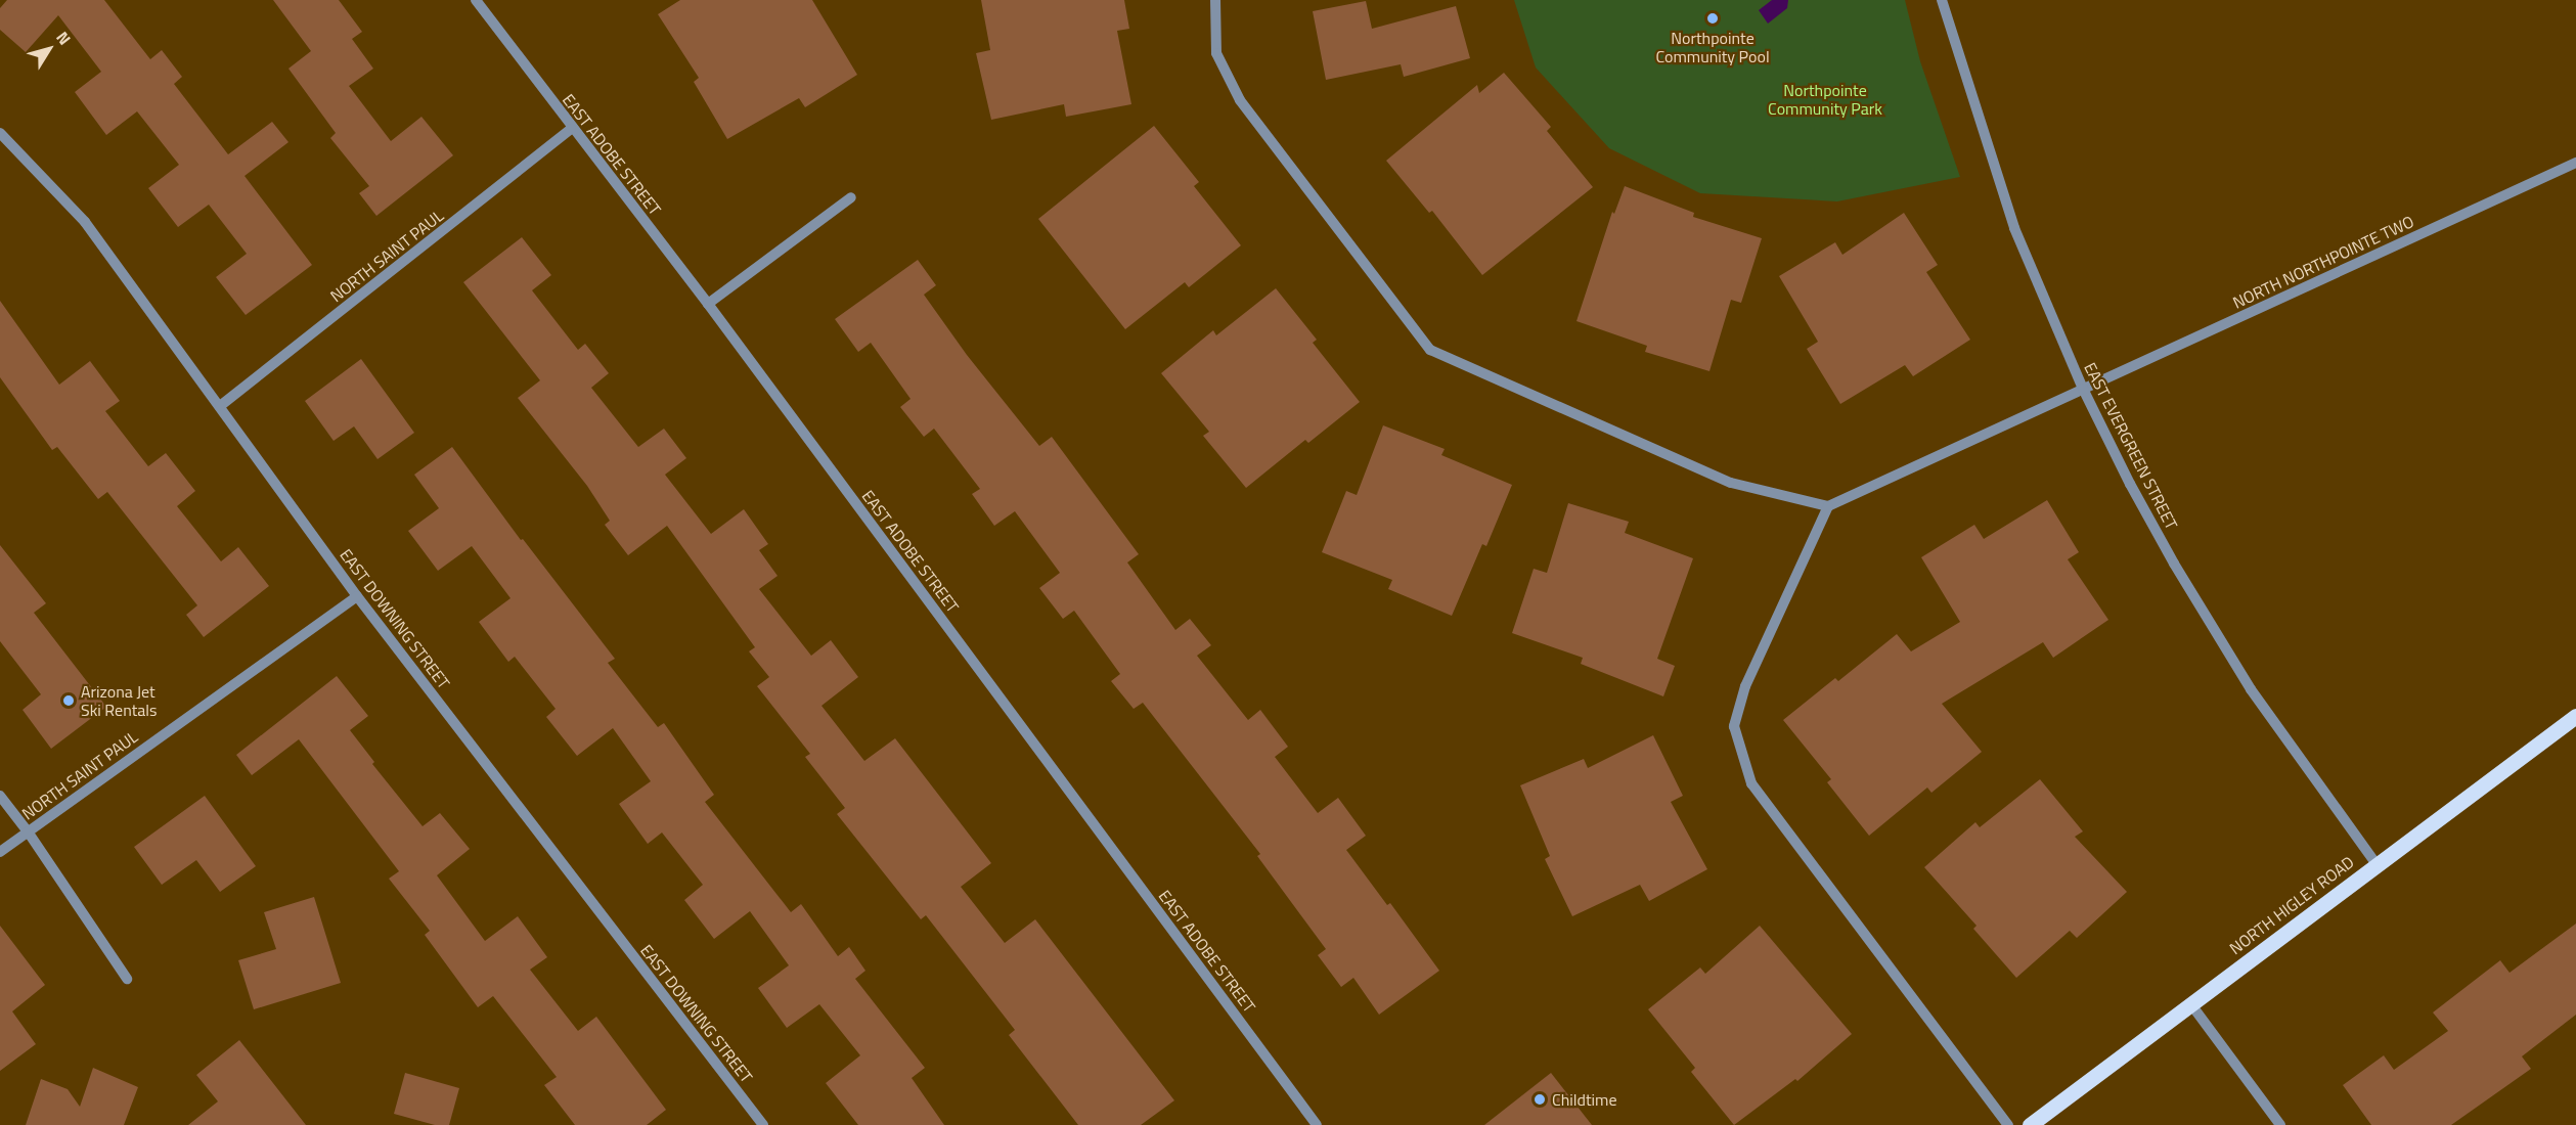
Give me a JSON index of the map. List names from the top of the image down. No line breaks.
{"streets":{"main road":["NORTH HIGLEY ROAD"],"street":["EAST ADOBE STREET","NORTH SAINT PAUL","NORTH NORTHPOINTE TWO","EAST EVERGREEN STREET","EAST DOWNING STREET"]},"crossings":[["EAST ADOBE STREET","NORTH SAINT PAUL"],["NORTH SAINT PAUL","EAST DOWNING STREET"],["NORTH NORTHPOINTE TWO","EAST EVERGREEN STREET"],["EAST EVERGREEN STREET","NORTH HIGLEY ROAD"]],"parks":["Northpointe Community Park"],"places":["Northpointe Community Pool","Arizona Jet Ski Rentals","Childtime"],"north":"top right"}
